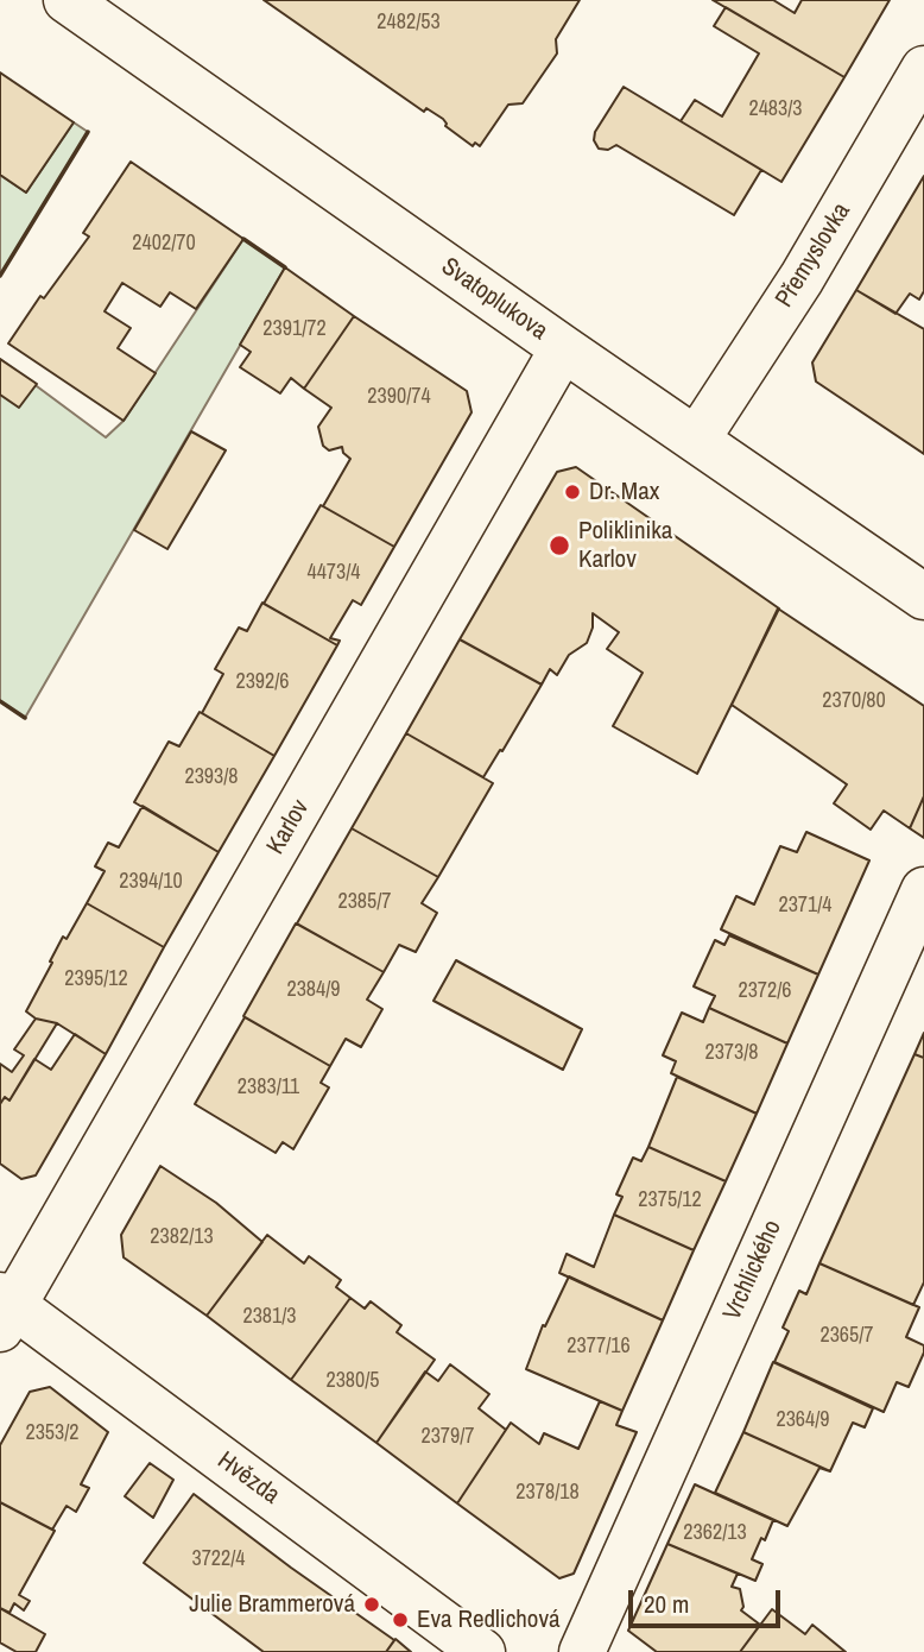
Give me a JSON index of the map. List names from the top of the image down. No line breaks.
{"streets":{"street":["Přemyslovka","Svatoplukova","Karlov","Vrchlického","Hvězda"]},"crossings":[["Přemyslovka","Svatoplukova"],["Svatoplukova","Karlov"],["Karlov","Hvězda"]],"places":["Dr. Max","Poliklinika Karlov","Julie Brammerová","Eva Redlichová"],"house_numbers":["2482/53","2483/3","2402/70","2391/72","2390/74","4473/4","2392/6","2370/80","2393/8","2394/10","2385/7","2371/4","2395/12","2384/9","2372/6","2373/8","2383/11","2375/12","2382/13","2381/3","2365/7","2377/16","2380/5","2364/9","2353/2","2379/7","2378/18","2362/13","3722/4"],"scale_bar":"20 m"}
